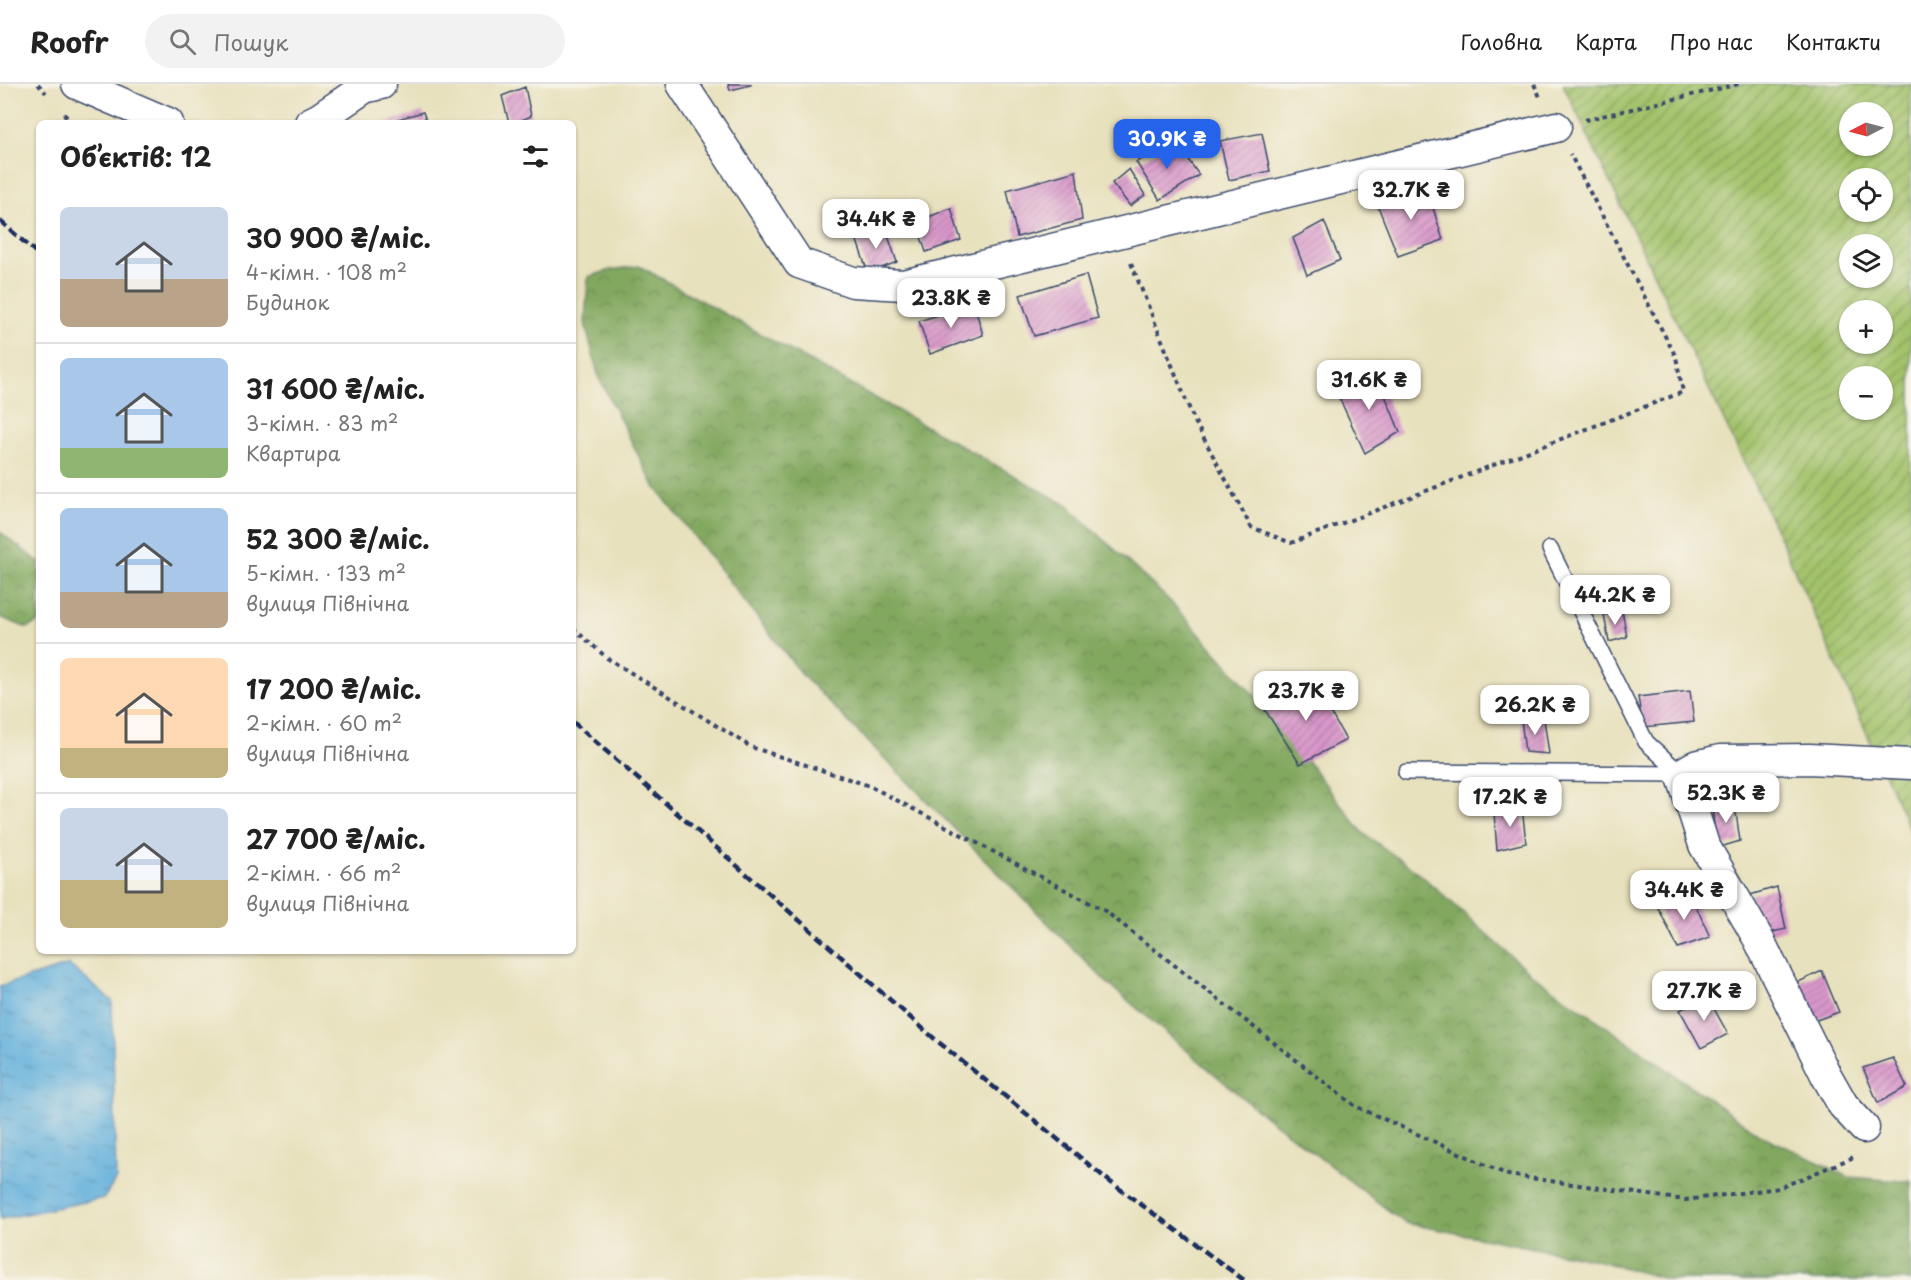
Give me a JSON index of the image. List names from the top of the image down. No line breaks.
{"north":"left","page":{"header":"Roofr","search":"Пошук","nav":["Головна","Карта","Про нас","Контакти"],"map_buttons":["+","−"],"price":["30.9K ₴","32.7K ₴","34.4K ₴","23.8K ₴","31.6K ₴","44.2K ₴","23.7K ₴","26.2K ₴","52.3K ₴","17.2K ₴","34.4K ₴","27.7K ₴"],"heading":"Об’єктів: 12","list":[{"name":"30 900 ₴/міс.","note":"4-кімн. · 108 m² · Будинок"},{"name":"31 600 ₴/міс.","note":"3-кімн. · 83 m² · Квартира"},{"name":"52 300 ₴/міс.","note":"5-кімн. · 133 m² · вулиця Північна"},{"name":"17 200 ₴/міс.","note":"2-кімн. · 60 m² · вулиця Північна"},{"name":"27 700 ₴/міс.","note":"2-кімн. · 66 m² · вулиця Північна"}]}}
